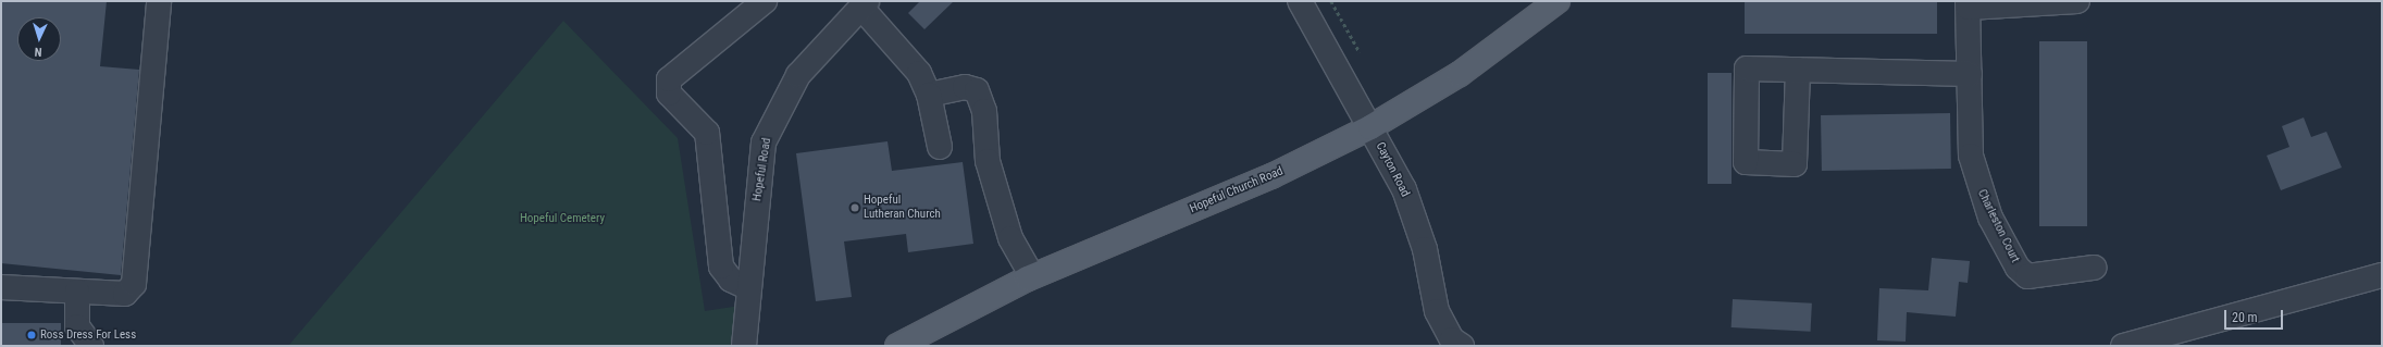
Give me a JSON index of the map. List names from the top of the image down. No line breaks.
{"streets":{"main road":["Hopeful Church Road"],"street":["Hopeful Road","Cayton Road","Charleston Court"]},"crossings":[["Cayton Road","Hopeful Church Road"]],"parks":["Hopeful Cemetery"],"places":["Hopeful Lutheran Church","Ross Dress For Less"],"scale_bar":"20 m","north":"bottom"}
